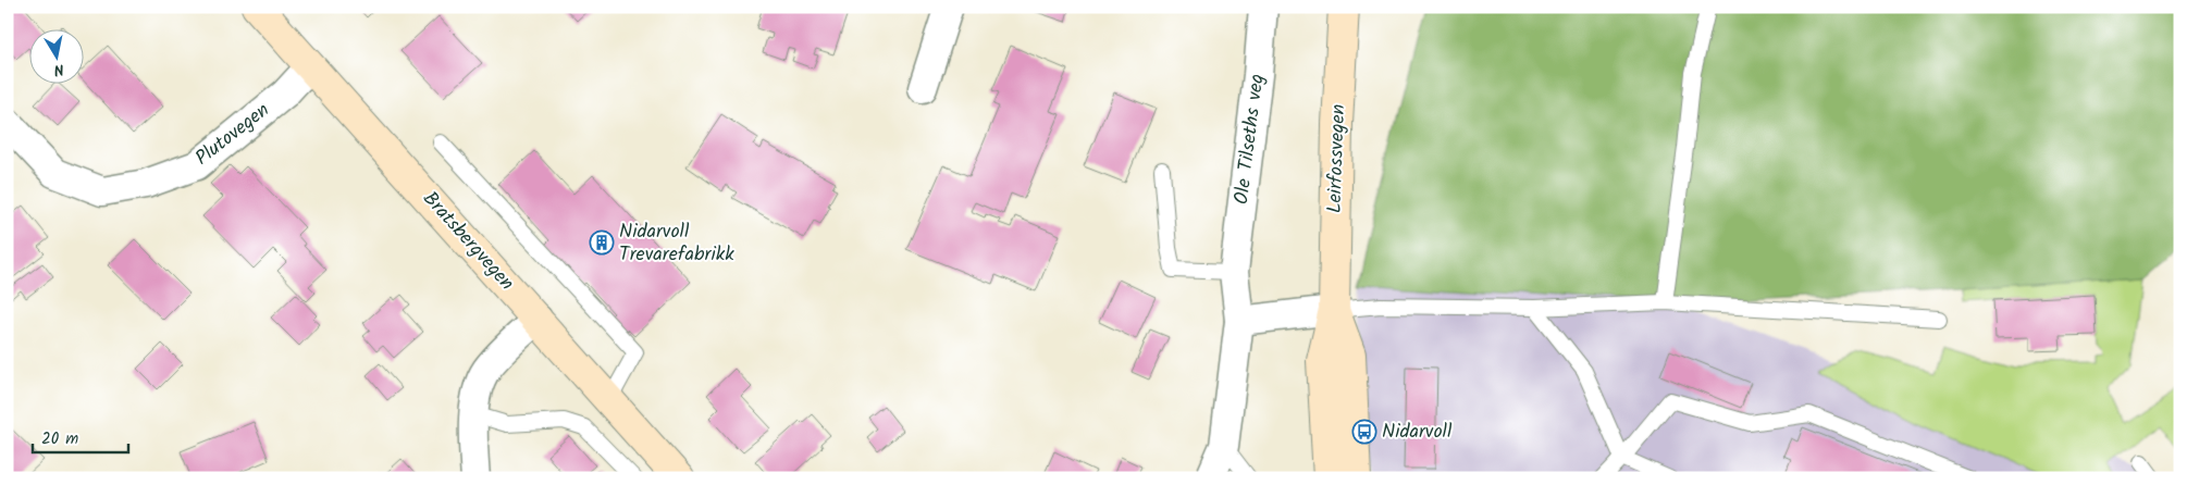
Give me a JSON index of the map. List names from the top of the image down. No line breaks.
{"streets":{"street":["Plutovegen","Ole Tilseths veg","Leirfossvegen","Bratsbergvegen"]},"crossings":[["Plutovegen","Bratsbergvegen"]],"places":{"building":["Nidarvoll Trevarefabrikk"],"bus stop":["Nidarvoll"]},"scale_bar":"20 m","north":"bottom"}
